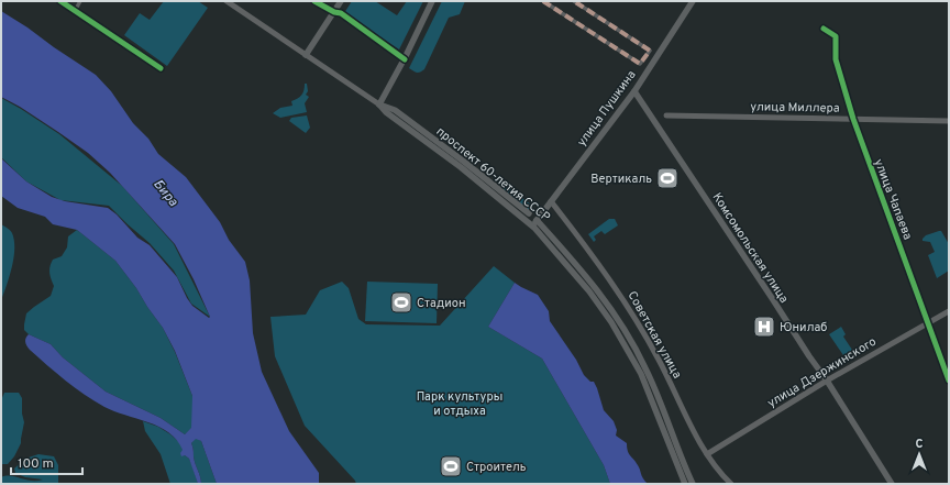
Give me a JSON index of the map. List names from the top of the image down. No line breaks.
{"streets":{"main road":["улица Миллера","улица Пушкина","проспект 60-летия СССР","Комсомольская улица","Советская улица","улица Дзержинского"],"street":["улица Чапаева"]},"crossings":[["улица Миллера","улица Чапаева"],["улица Пушкина","проспект 60-летия СССР"],["улица Пушкина","Комсомольская улица"],["улица Пушкина","Советская улица"],["улица Чапаева","улица Дзержинского"],["Комсомольская улица","улица Дзержинского"],["Советская улица","улица Дзержинского"]],"water":["Бира"],"parks":["Парк культуры и отдыха"],"places":{"sports":["Вертикаль","Стадион","Строитель"],"hospital":["Юнилаб"]},"scale_bar":"100 m","north":"top"}
